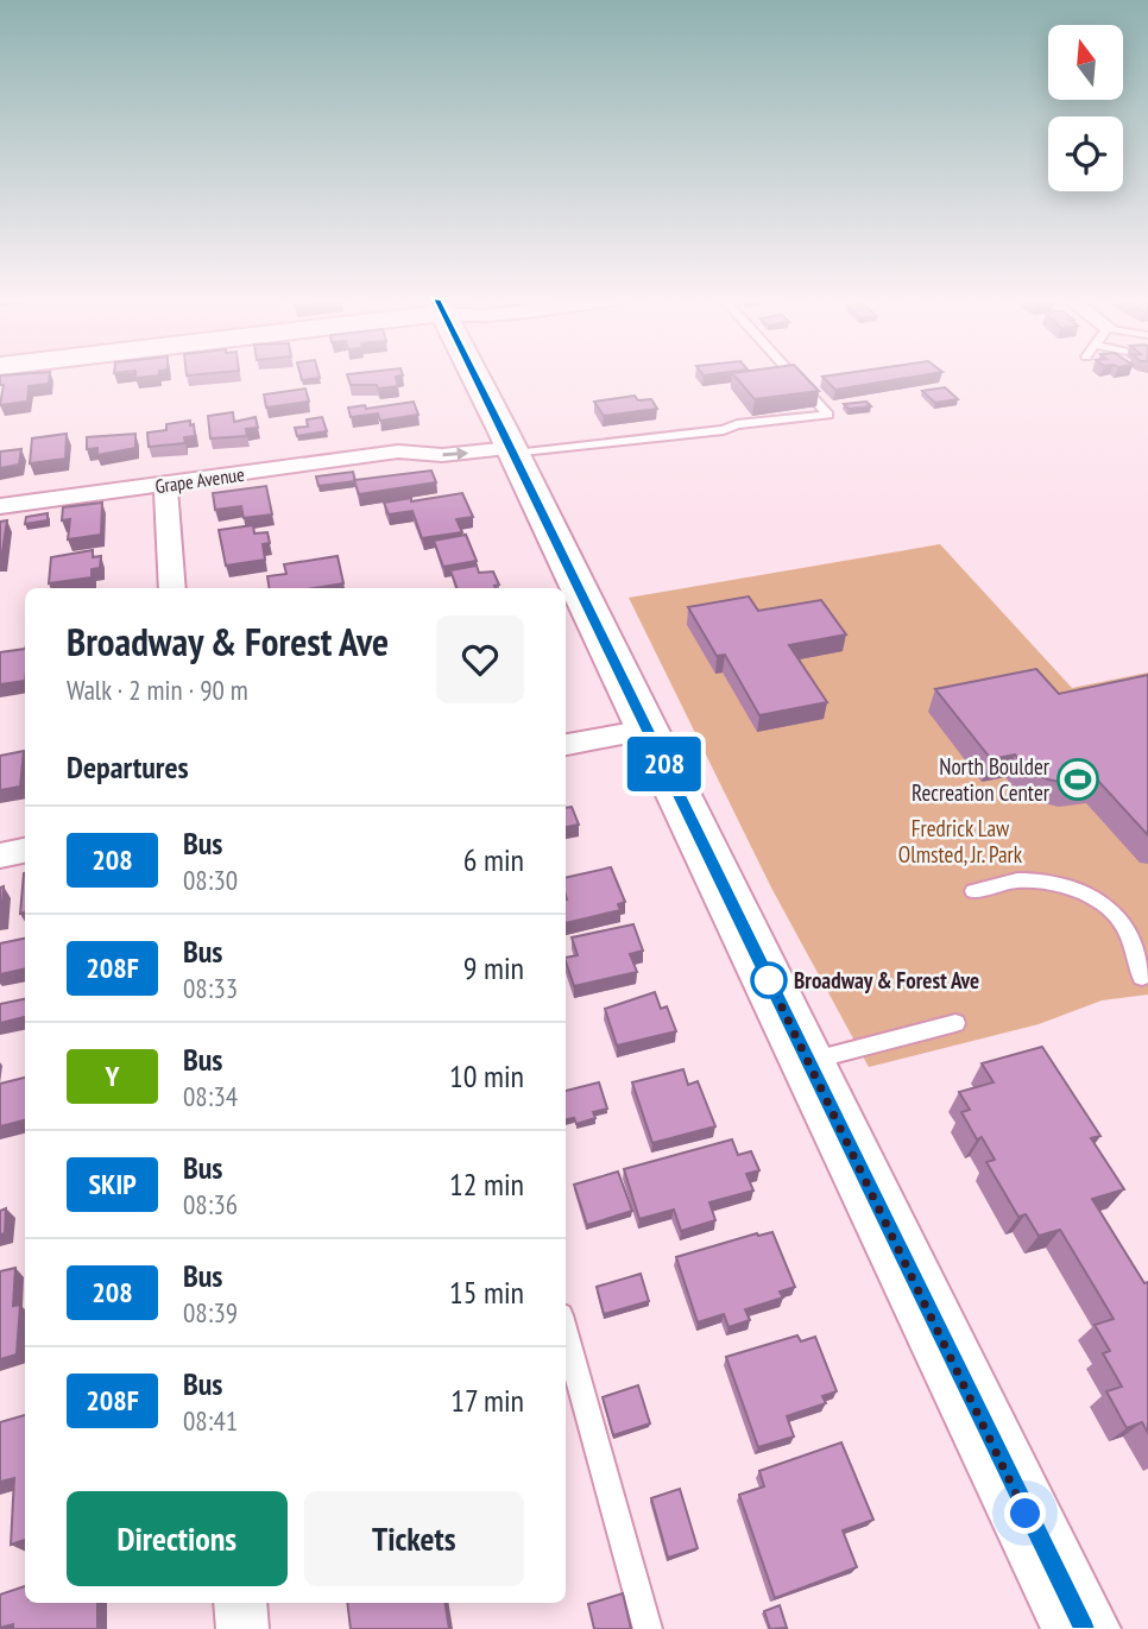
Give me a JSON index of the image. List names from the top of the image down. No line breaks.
{"streets":{"street":["Grape Avenue"]},"parks":["Fredrick Law Olmsted, Jr. Park"],"places":{"sports":["North Boulder Recreation Center"],"other":["Broadway & Forest Ave"]},"lines":["bus line 208"],"north":"top","page":{"on_map":"208","heading":[["Broadway & Forest Ave","Walk · 2 min · 90 m"],"Departures"],"list":[{"mark":"208","name":"Bus","note":"08:30","value":"6 min"},{"mark":"208F","name":"Bus","note":"08:33","value":"9 min"},{"mark":"Y","name":"Bus","note":"08:34","value":"10 min"},{"mark":"SKIP","name":"Bus","note":"08:36","value":"12 min"},{"mark":"208","name":"Bus","note":"08:39","value":"15 min"},{"mark":"208F","name":"Bus","note":"08:41","value":"17 min"}],"buttons":["Directions","Tickets"]}}
